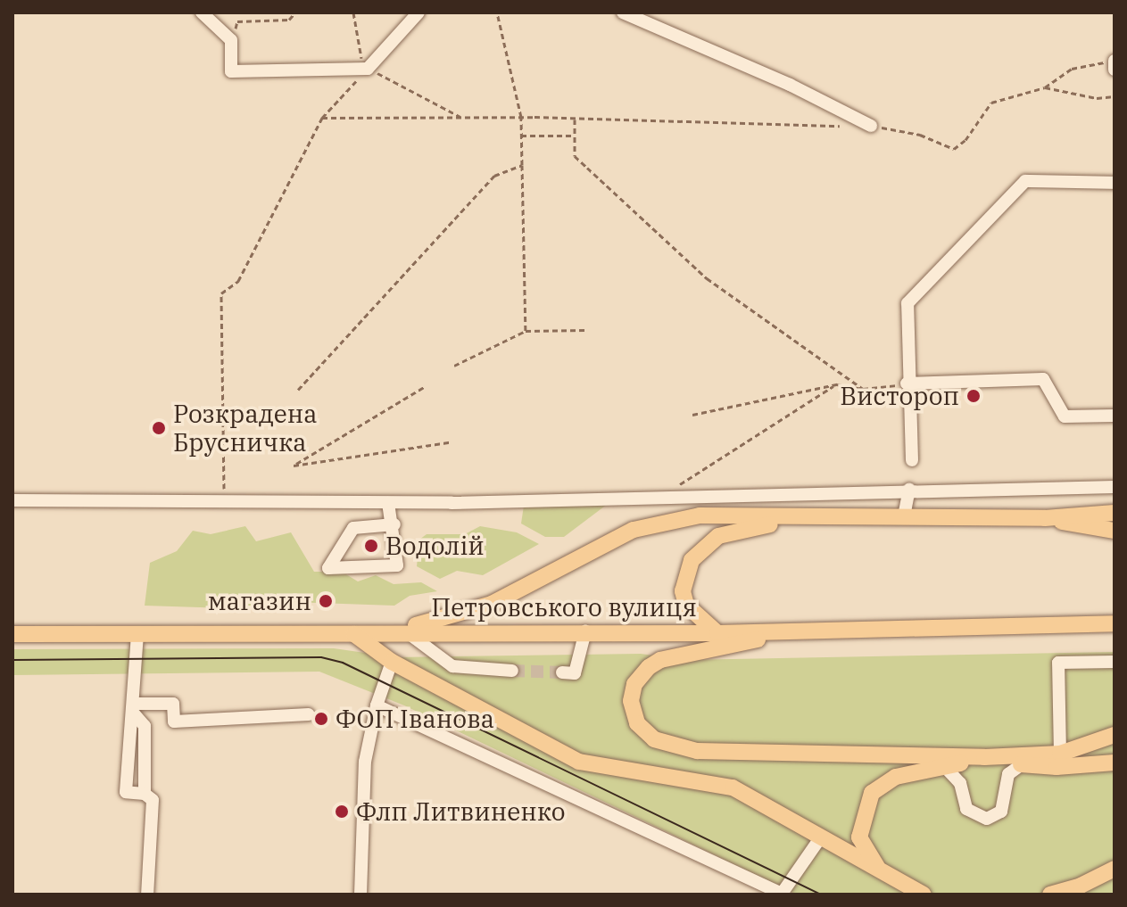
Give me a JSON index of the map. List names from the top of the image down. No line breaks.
{"streets":{"main road":["Петровського вулиця"]},"places":["Вистороп","Розкрадена Брусничка","Водолій","магазин","ФОП Іванова","Флп Литвиненко"]}
